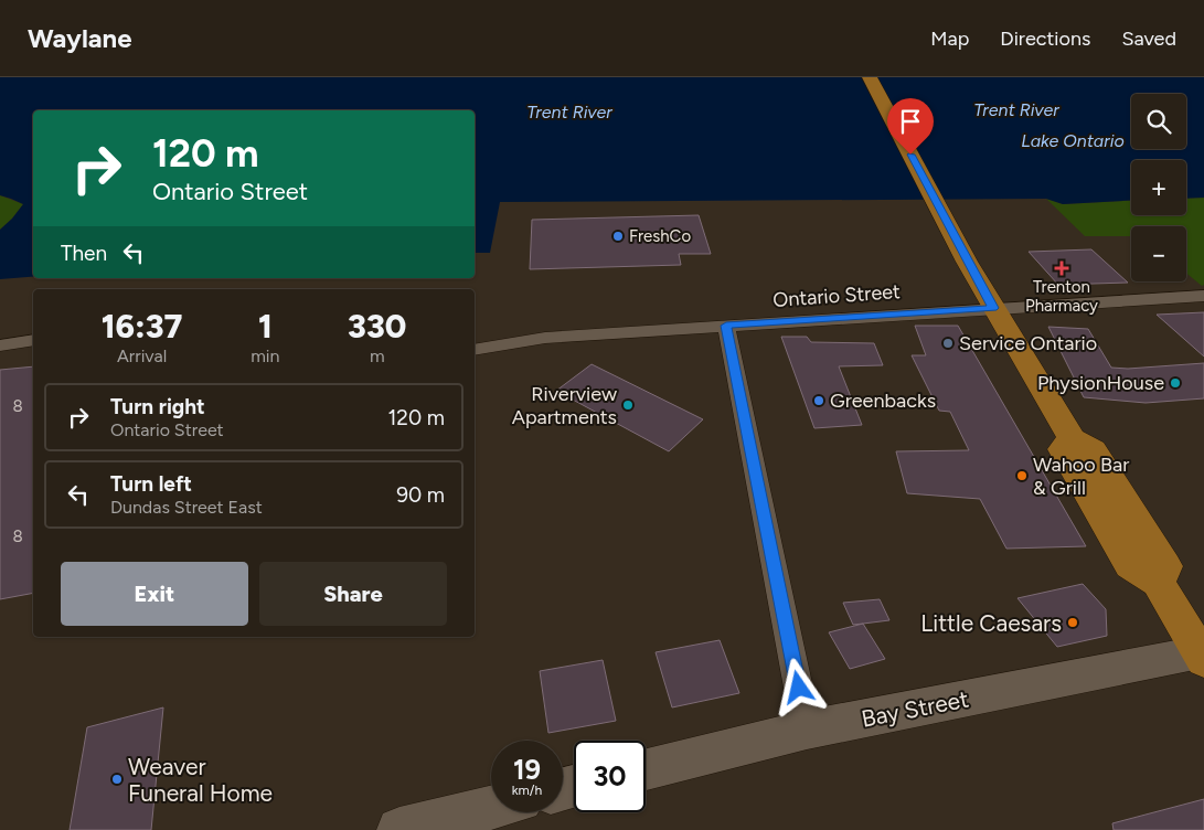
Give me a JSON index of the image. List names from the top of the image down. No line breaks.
{"streets":{"street":["Ontario Street","Bay Street"]},"water":["Trent River","Lake Ontario"],"places":{"other":["FreshCo","Service Ontario","PhysionHouse","Greenbacks","Riverview Apartments","Wahoo Bar & Grill","Little Caesars","Weaver Funeral Home"],"health":["Trenton Pharmacy"]},"house_numbers":["8","8"],"page":{"header":"Waylane","nav":["Map","Directions","Saved"],"map_buttons":["+","−"],"turn":["120 m","Ontario Street"],"then":"Then","eta":["16:37","Arrival","1","min","330","m"],"list":[{"name":"Turn right","note":"Ontario Street","value":"120 m"},{"name":"Turn left","note":"Dundas Street East","value":"90 m"}],"buttons":["Exit","Share"],"speed":"19 km/h","limit":"30"}}
